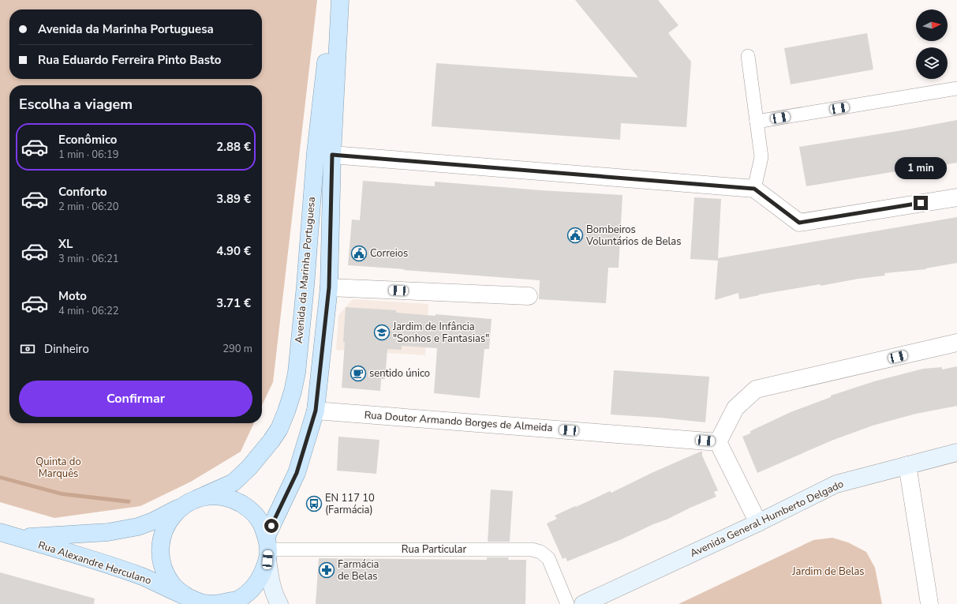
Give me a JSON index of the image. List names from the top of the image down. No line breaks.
{"streets":{"main road":["Avenida da Marinha Portuguesa","Avenida General Humberto Delgado","Rua Alexandre Herculano"],"street":["Rua Doutor Armando Borges de Almeida"],"lane":["Rua Particular"]},"crossings":[["Avenida da Marinha Portuguesa","Rua Doutor Armando Borges de Almeida"],["Avenida da Marinha Portuguesa","Rua Particular"],["Avenida da Marinha Portuguesa","Rua Alexandre Herculano"],["Rua Particular","Rua Alexandre Herculano"]],"parks":["Quinta do Marquês","Jardim de Belas"],"places":{"public building":["Bombeiros Voluntários de Belas","Correios"],"school or university":["Jardim de Infância \"Sonhos e Fantasias\""],"cafe":["sentido único"],"bus stop":["EN 117 10 (Farmácia)"],"pharmacy":["Farmácia de Belas"]},"north":"right","page":{"banner":["Avenida da Marinha Portuguesa","Rua Eduardo Ferreira Pinto Basto"],"heading":"Escolha a viagem","list":[{"name":"Econômico","note":"1 min · 06:19","value":"2.88 €"},{"name":"Conforto","note":"2 min · 06:20","value":"3.89 €"},{"name":"XL","note":"3 min · 06:21","value":"4.90 €"},{"name":"Moto","note":"4 min · 06:22","value":"3.71 €"}],"bubble":"1 min","pay":["Dinheiro","290 m"],"buttons":"Confirmar"}}
